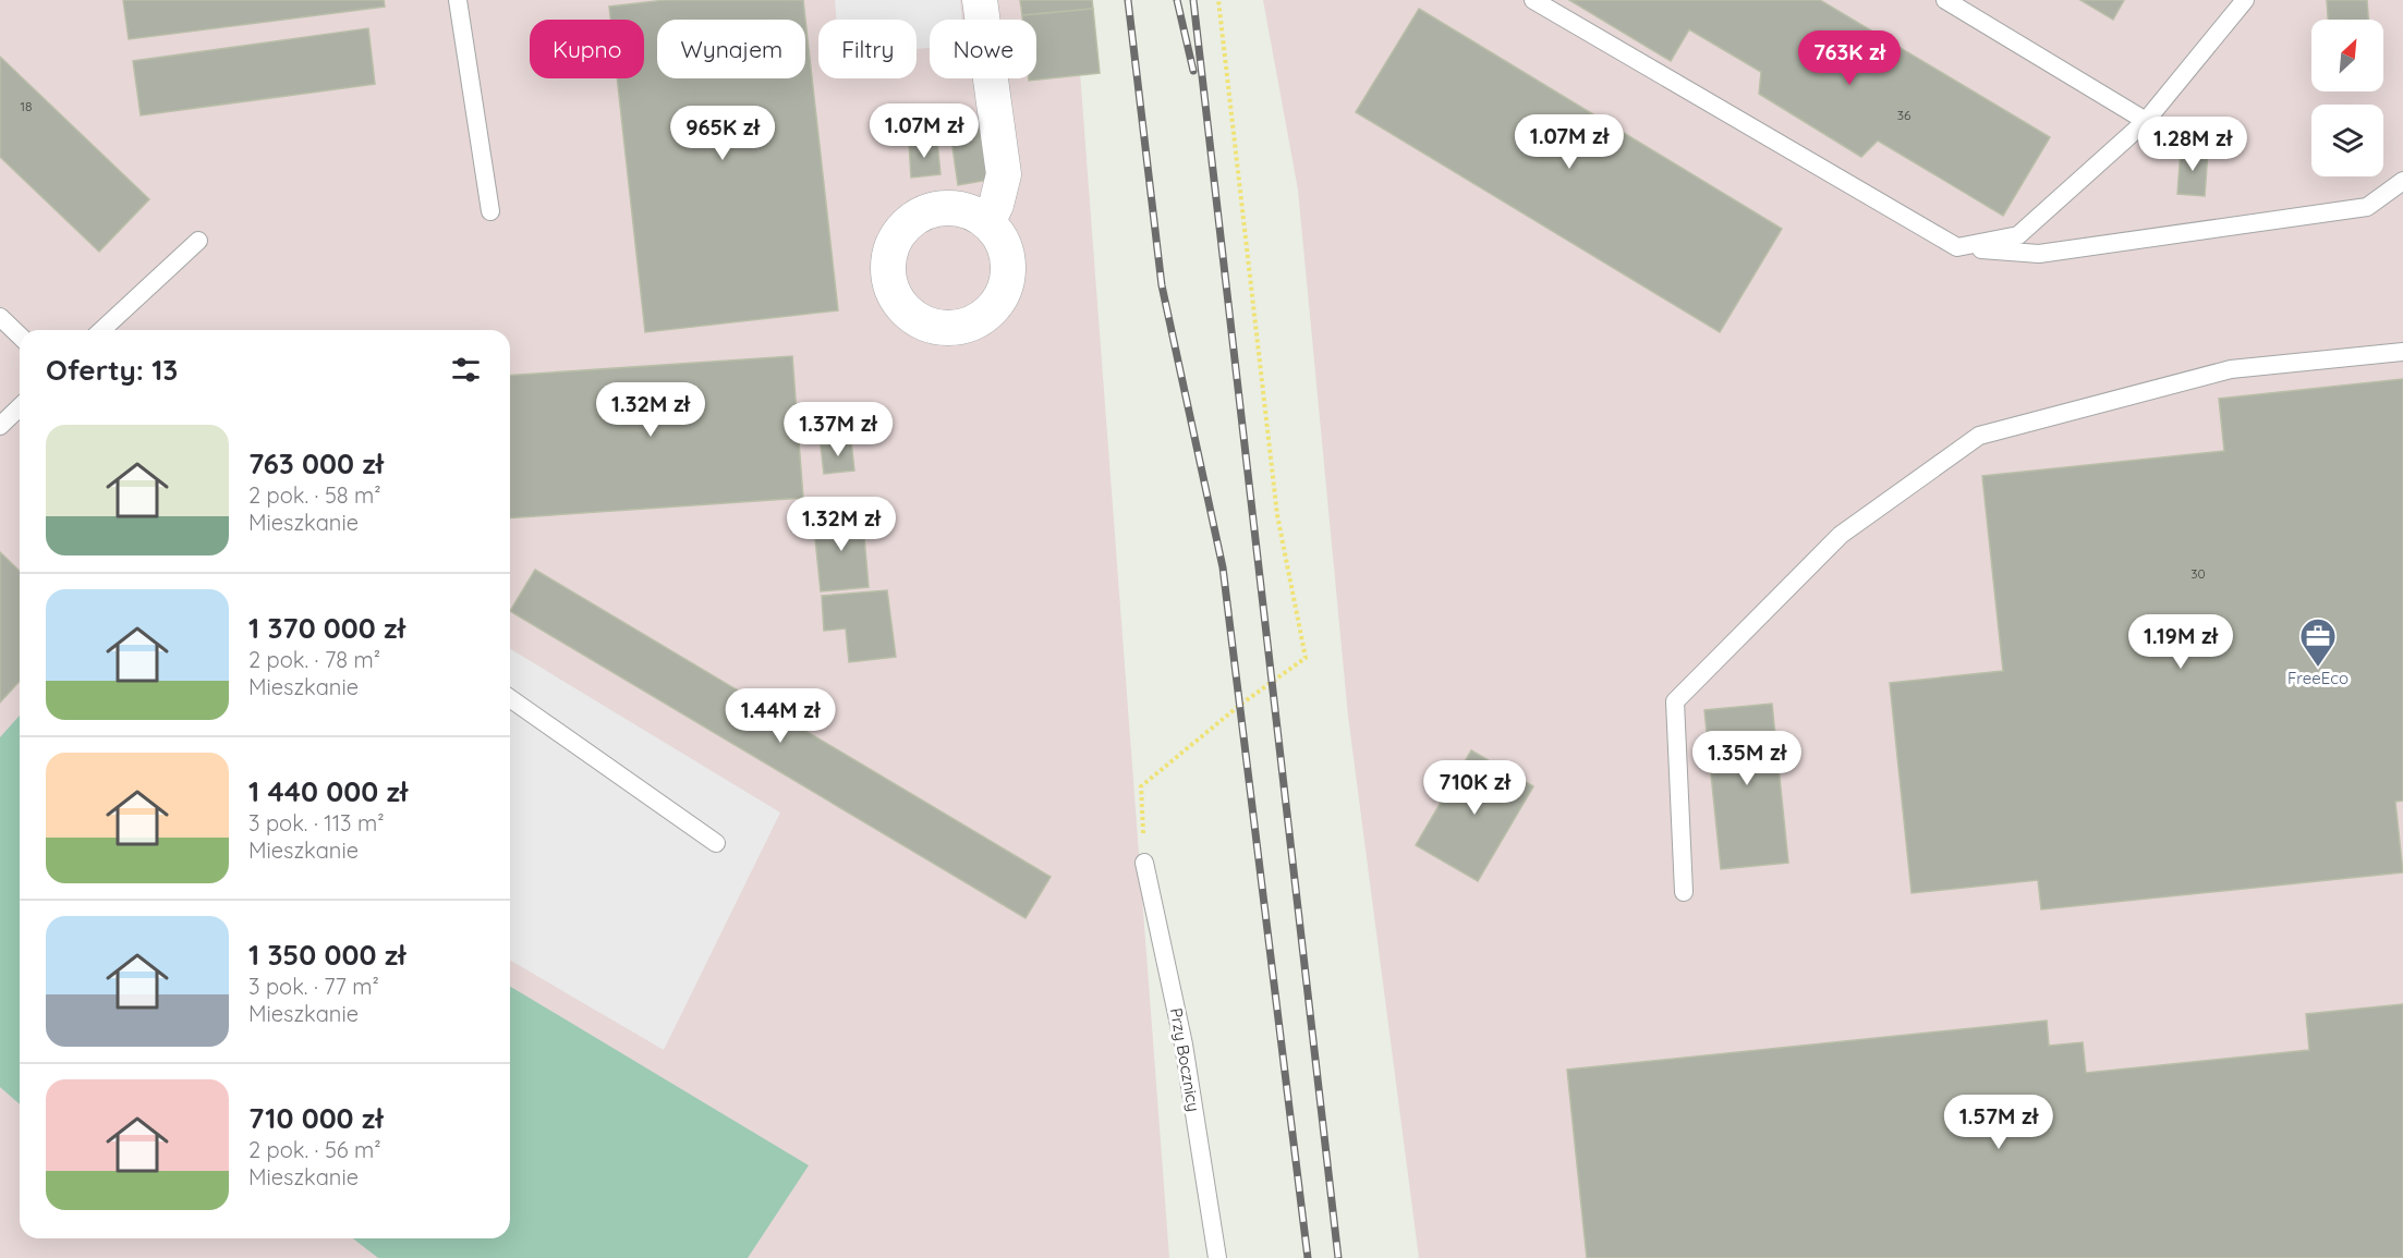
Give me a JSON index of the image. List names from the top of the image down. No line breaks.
{"streets":{"lane":["Przy Bocznicy"]},"places":{"office":["FreeEco"]},"house_numbers":["18","36","30"],"north":"top right","page":{"chip":["Kupno","Wynajem","Filtry","Nowe"],"price":["763K zł","1.07M zł","965K zł","1.07M zł","1.28M zł","1.32M zł","1.37M zł","1.32M zł","1.19M zł","1.44M zł","1.35M zł","710K zł","1.57M zł"],"heading":"Oferty: 13","list":[{"name":"763 000 zł","note":"2 pok. · 58 m² · Mieszkanie"},{"name":"1 370 000 zł","note":"2 pok. · 78 m² · Mieszkanie"},{"name":"1 440 000 zł","note":"3 pok. · 113 m² · Mieszkanie"},{"name":"1 350 000 zł","note":"3 pok. · 77 m² · Mieszkanie"},{"name":"710 000 zł","note":"2 pok. · 56 m² · Mieszkanie"}]}}
